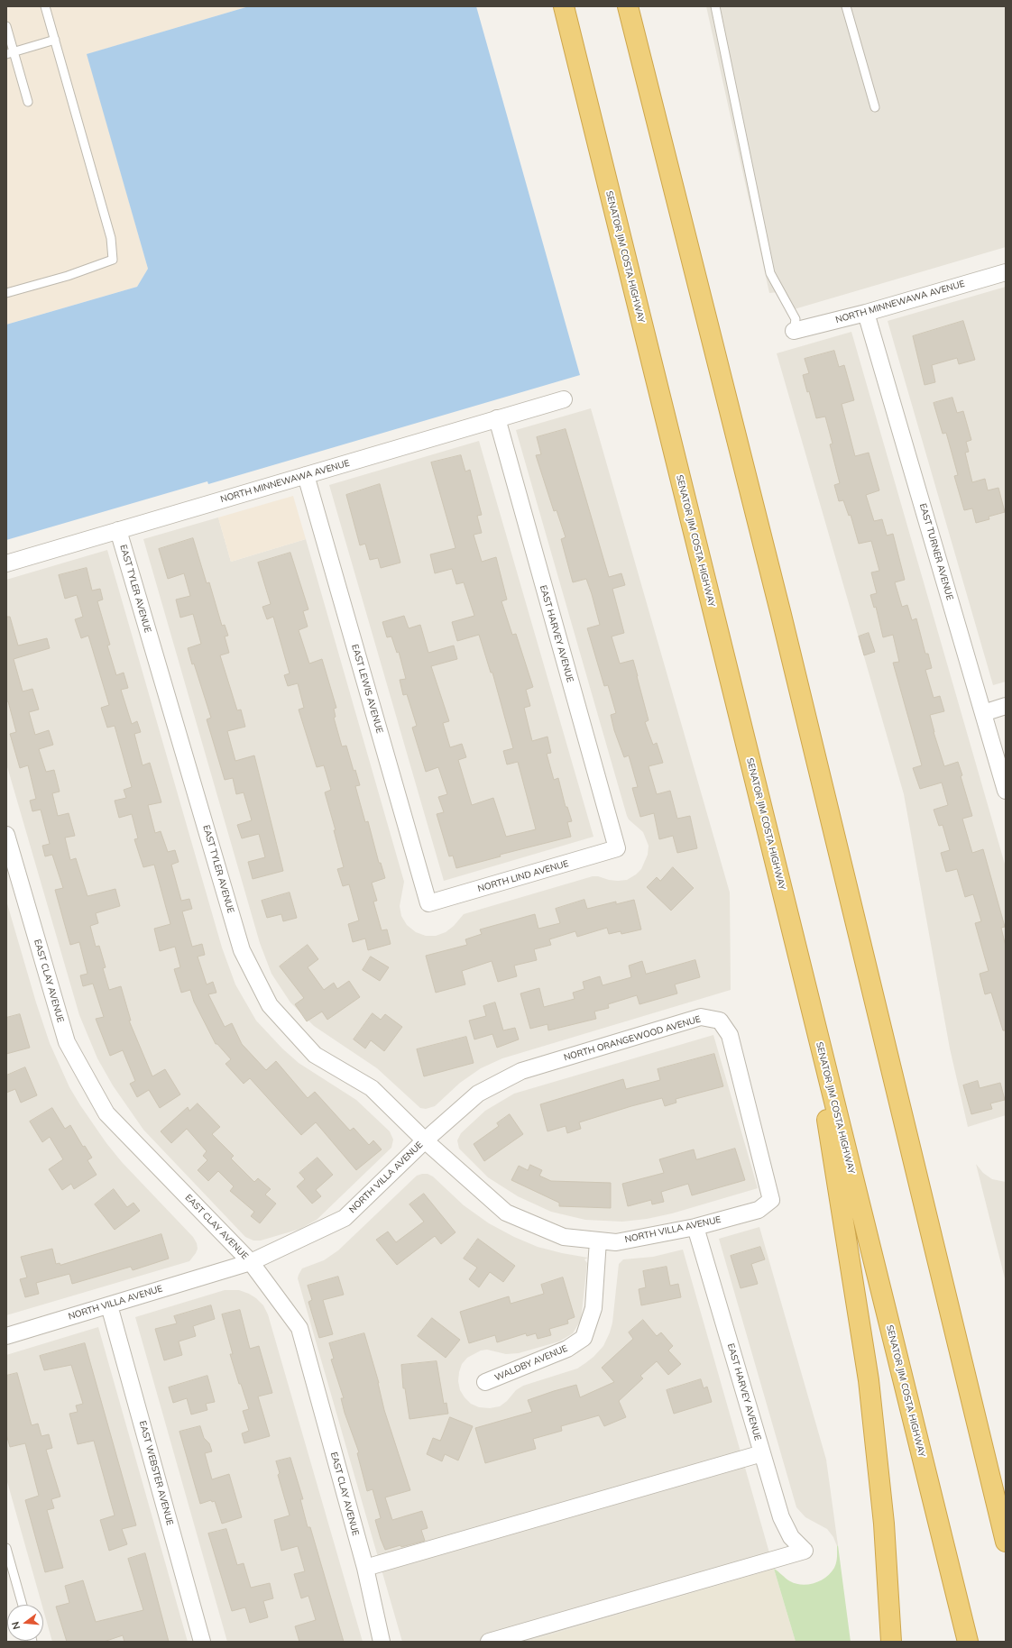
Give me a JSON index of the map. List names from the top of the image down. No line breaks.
{"streets":{"highway":["SENATOR JIM COSTA HIGHWAY"],"street":["NORTH MINNEWAWA AVENUE","EAST TURNER AVENUE","EAST TYLER AVENUE","EAST HARVEY AVENUE","EAST LEWIS AVENUE","NORTH LIND AVENUE","EAST CLAY AVENUE","NORTH ORANGEWOOD AVENUE","NORTH VILLA AVENUE","WALDBY AVENUE","EAST WEBSTER AVENUE"]},"crossings":[["NORTH MINNEWAWA AVENUE","EAST TURNER AVENUE"],["NORTH MINNEWAWA AVENUE","EAST TYLER AVENUE"],["NORTH MINNEWAWA AVENUE","EAST HARVEY AVENUE"],["NORTH MINNEWAWA AVENUE","EAST LEWIS AVENUE"],["EAST TYLER AVENUE","NORTH ORANGEWOOD AVENUE"],["EAST TYLER AVENUE","NORTH VILLA AVENUE"],["EAST HARVEY AVENUE","NORTH LIND AVENUE"],["EAST HARVEY AVENUE","NORTH VILLA AVENUE"],["EAST LEWIS AVENUE","NORTH LIND AVENUE"],["EAST CLAY AVENUE","NORTH VILLA AVENUE"],["NORTH ORANGEWOOD AVENUE","NORTH VILLA AVENUE"],["NORTH VILLA AVENUE","WALDBY AVENUE"],["NORTH VILLA AVENUE","EAST WEBSTER AVENUE"]],"north":"left"}
